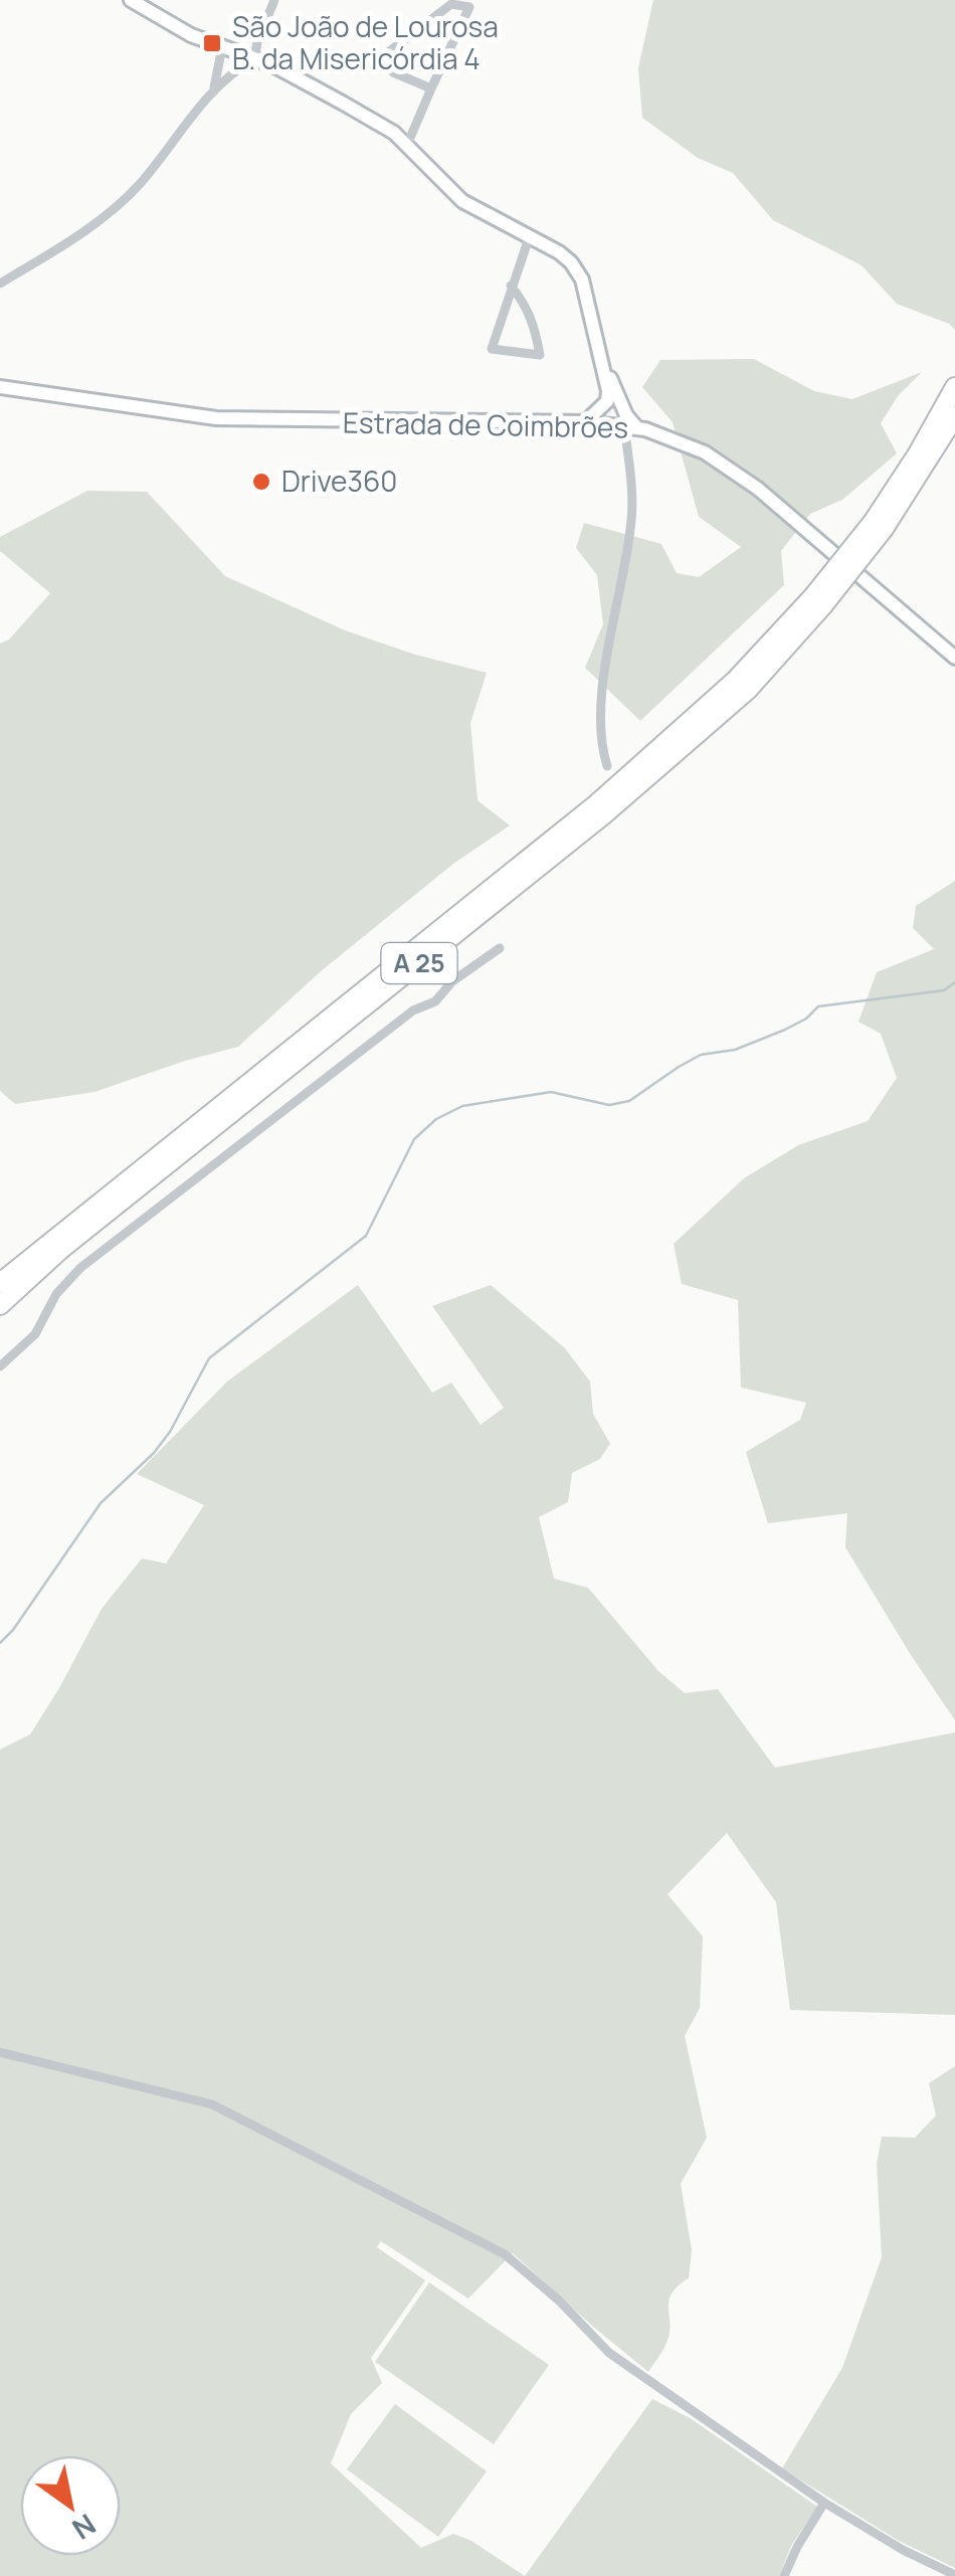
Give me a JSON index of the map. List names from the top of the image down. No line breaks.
{"streets":{"highway":["A 25"],"street":["Estrada de Coimbrões"]},"places":{"transit":["São João de Lourosa B. da Misericórdia 4"],"other":["Drive360"]},"north":"bottom right"}
